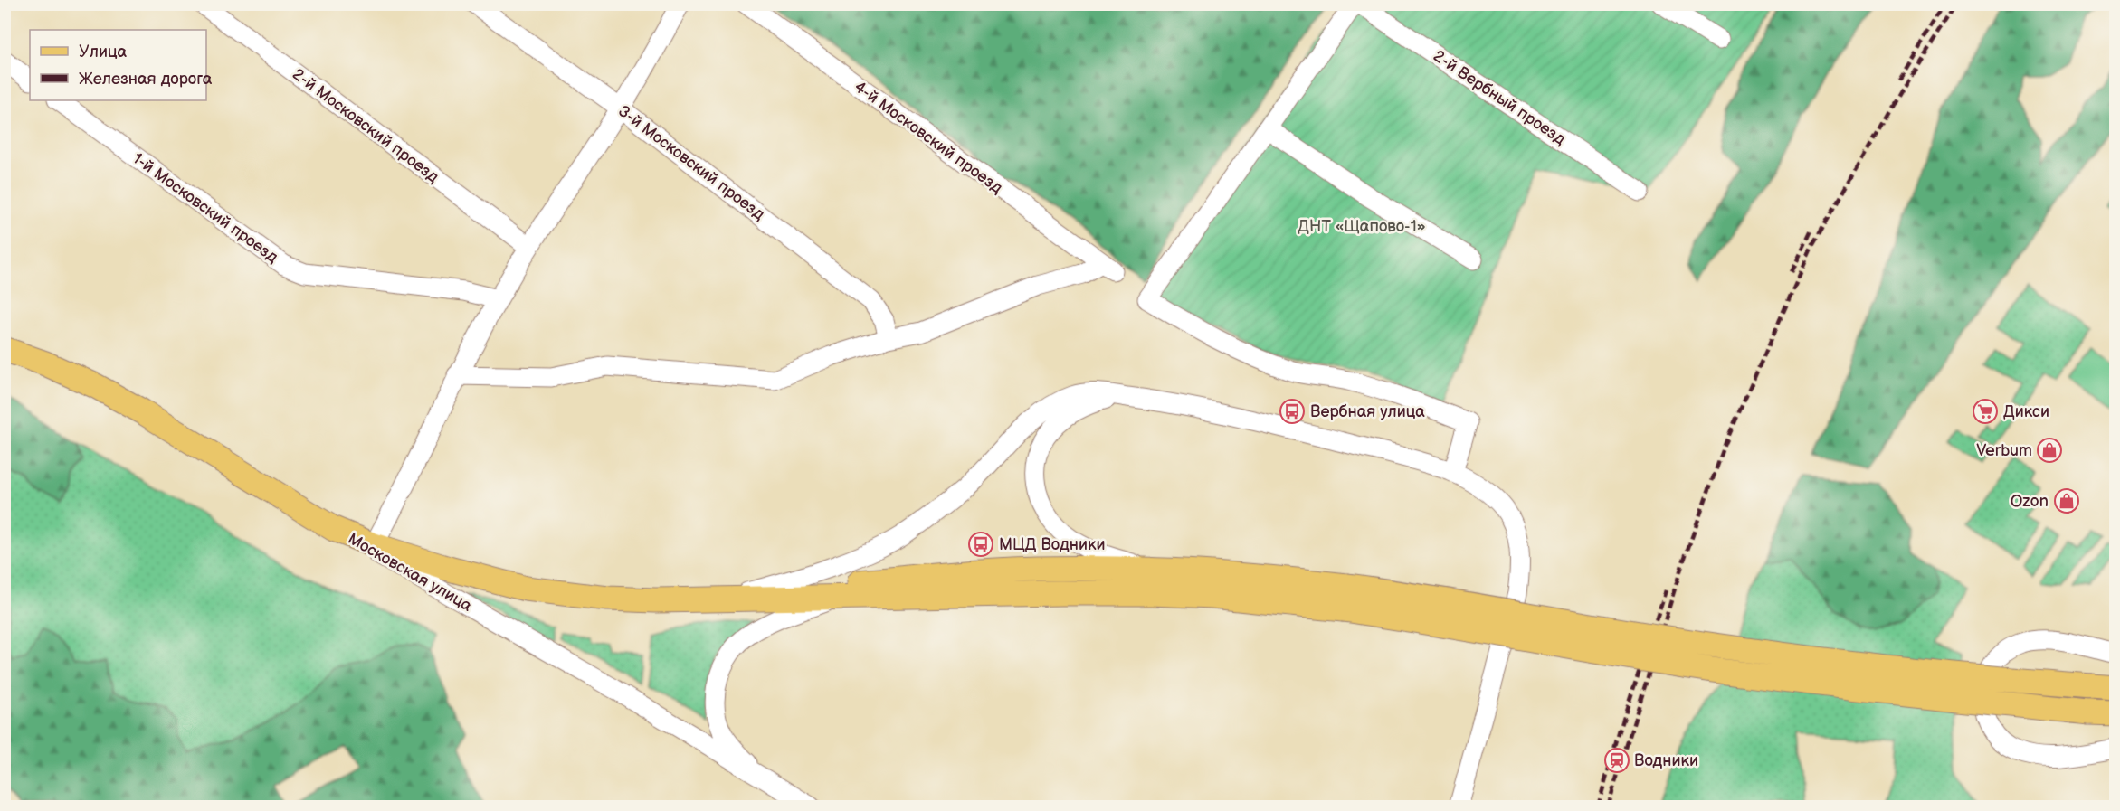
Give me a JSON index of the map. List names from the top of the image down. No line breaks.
{"streets":{"main road":["Московская улица"],"street":["2-й Вербный проезд","2-й Московский проезд","4-й Московский проезд","3-й Московский проезд","1-й Московский проезд"]},"crossings":[["4-й Московский проезд","3-й Московский проезд"]],"parks":["ДНТ «Щапово-1»"],"places":{"bus stop":["Вербная улица","МЦД Водники"],"supermarket":["Дикси"],"shop":["Verbum","Ozon"],"station":["Водники"]},"legend":["Улица","Железная дорога"]}
